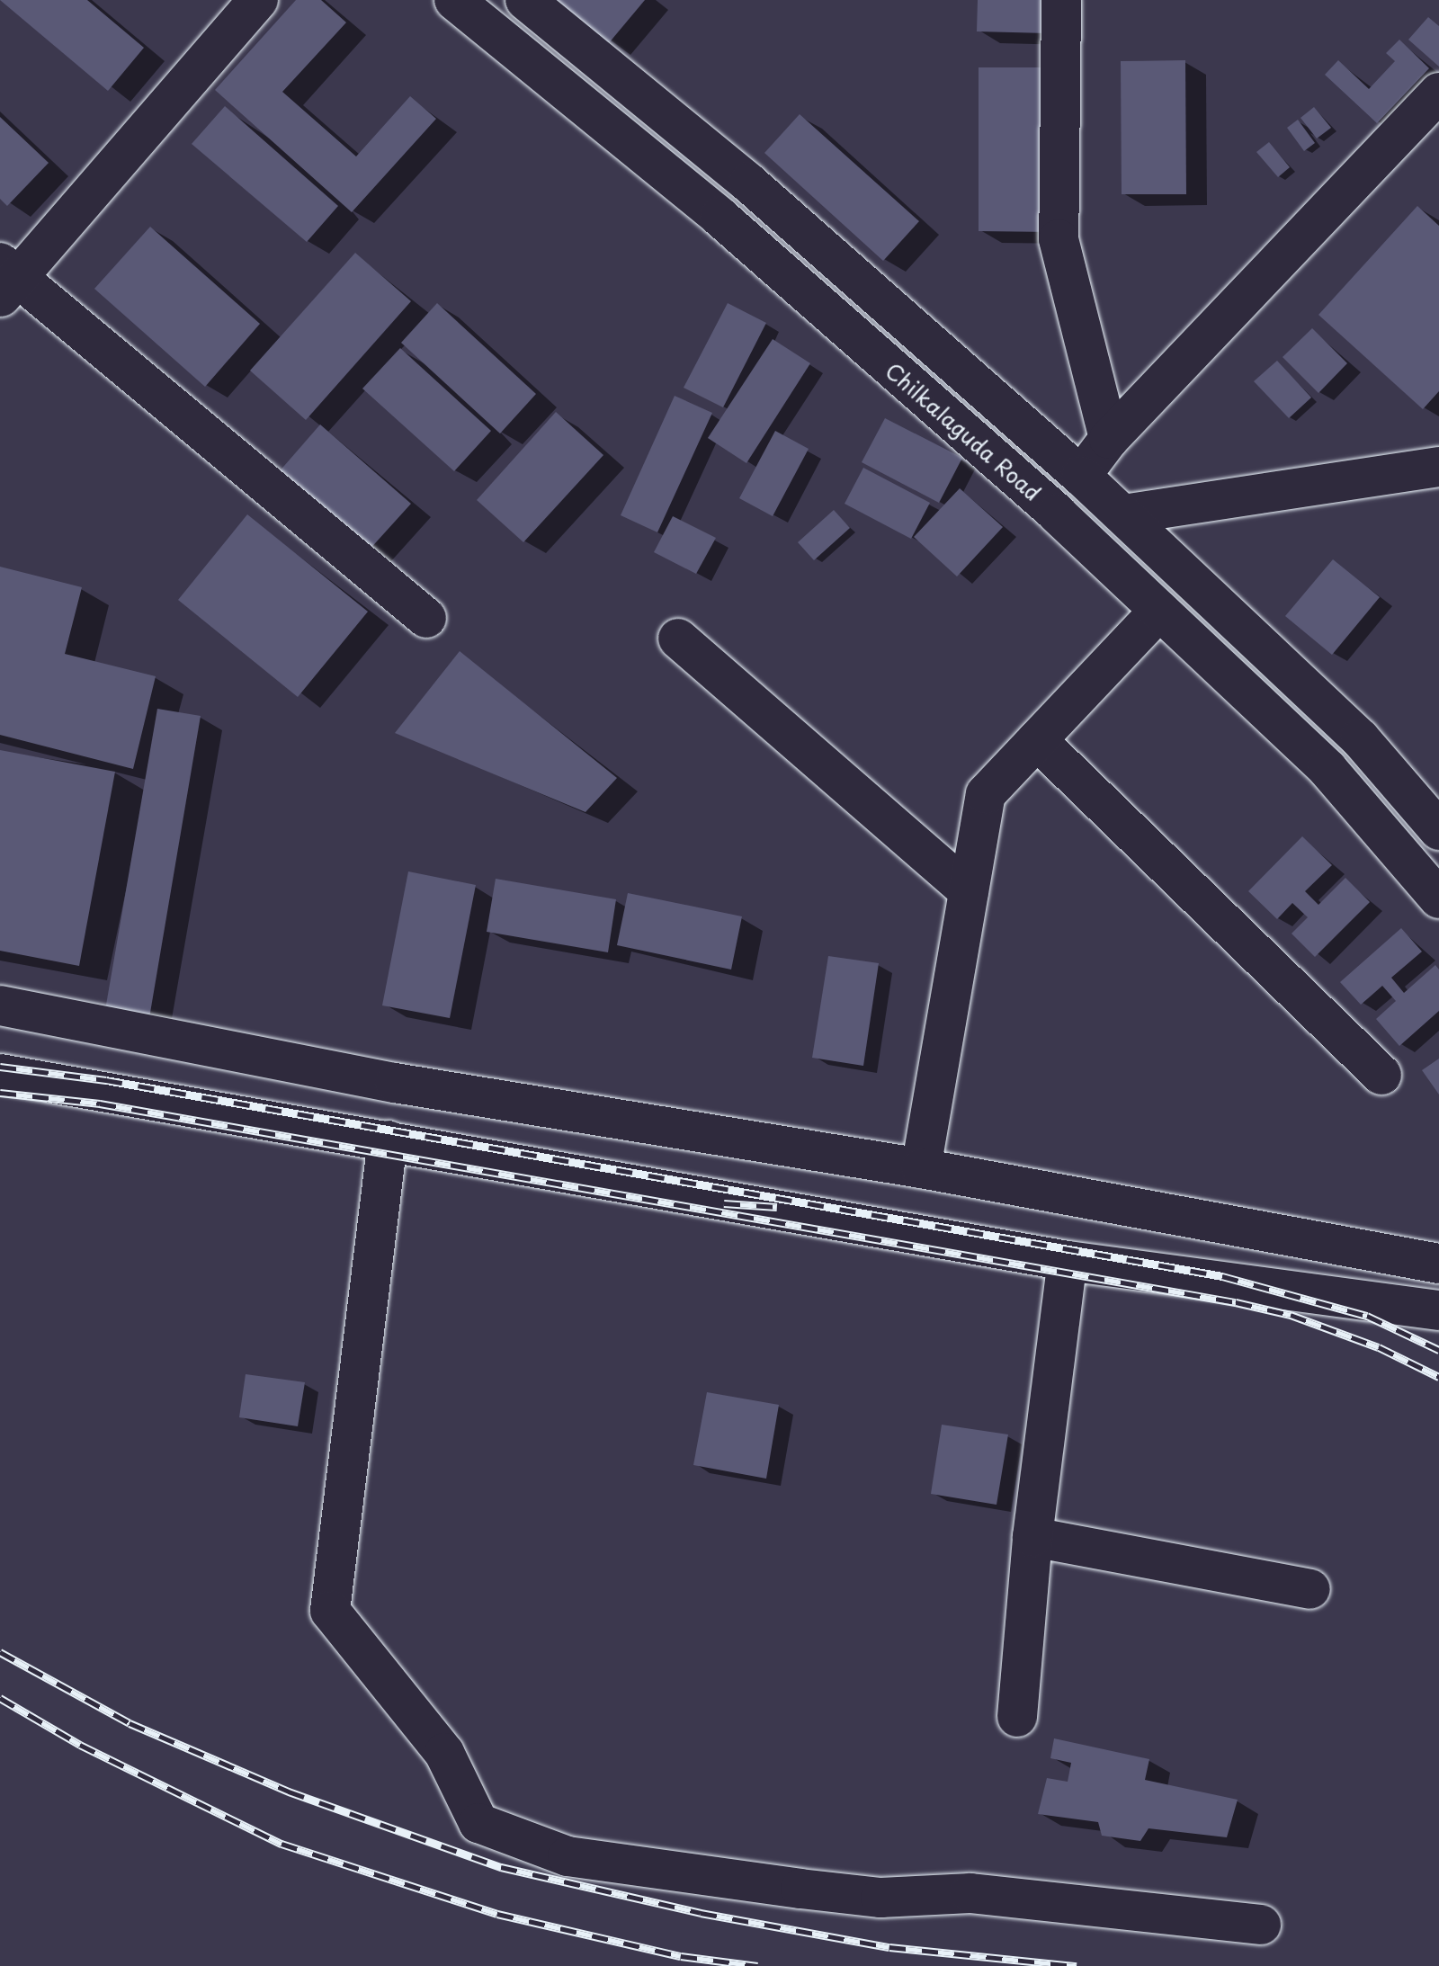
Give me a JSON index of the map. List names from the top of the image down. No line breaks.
{"streets":{"main road":["Chilkalaguda Road"]}}
